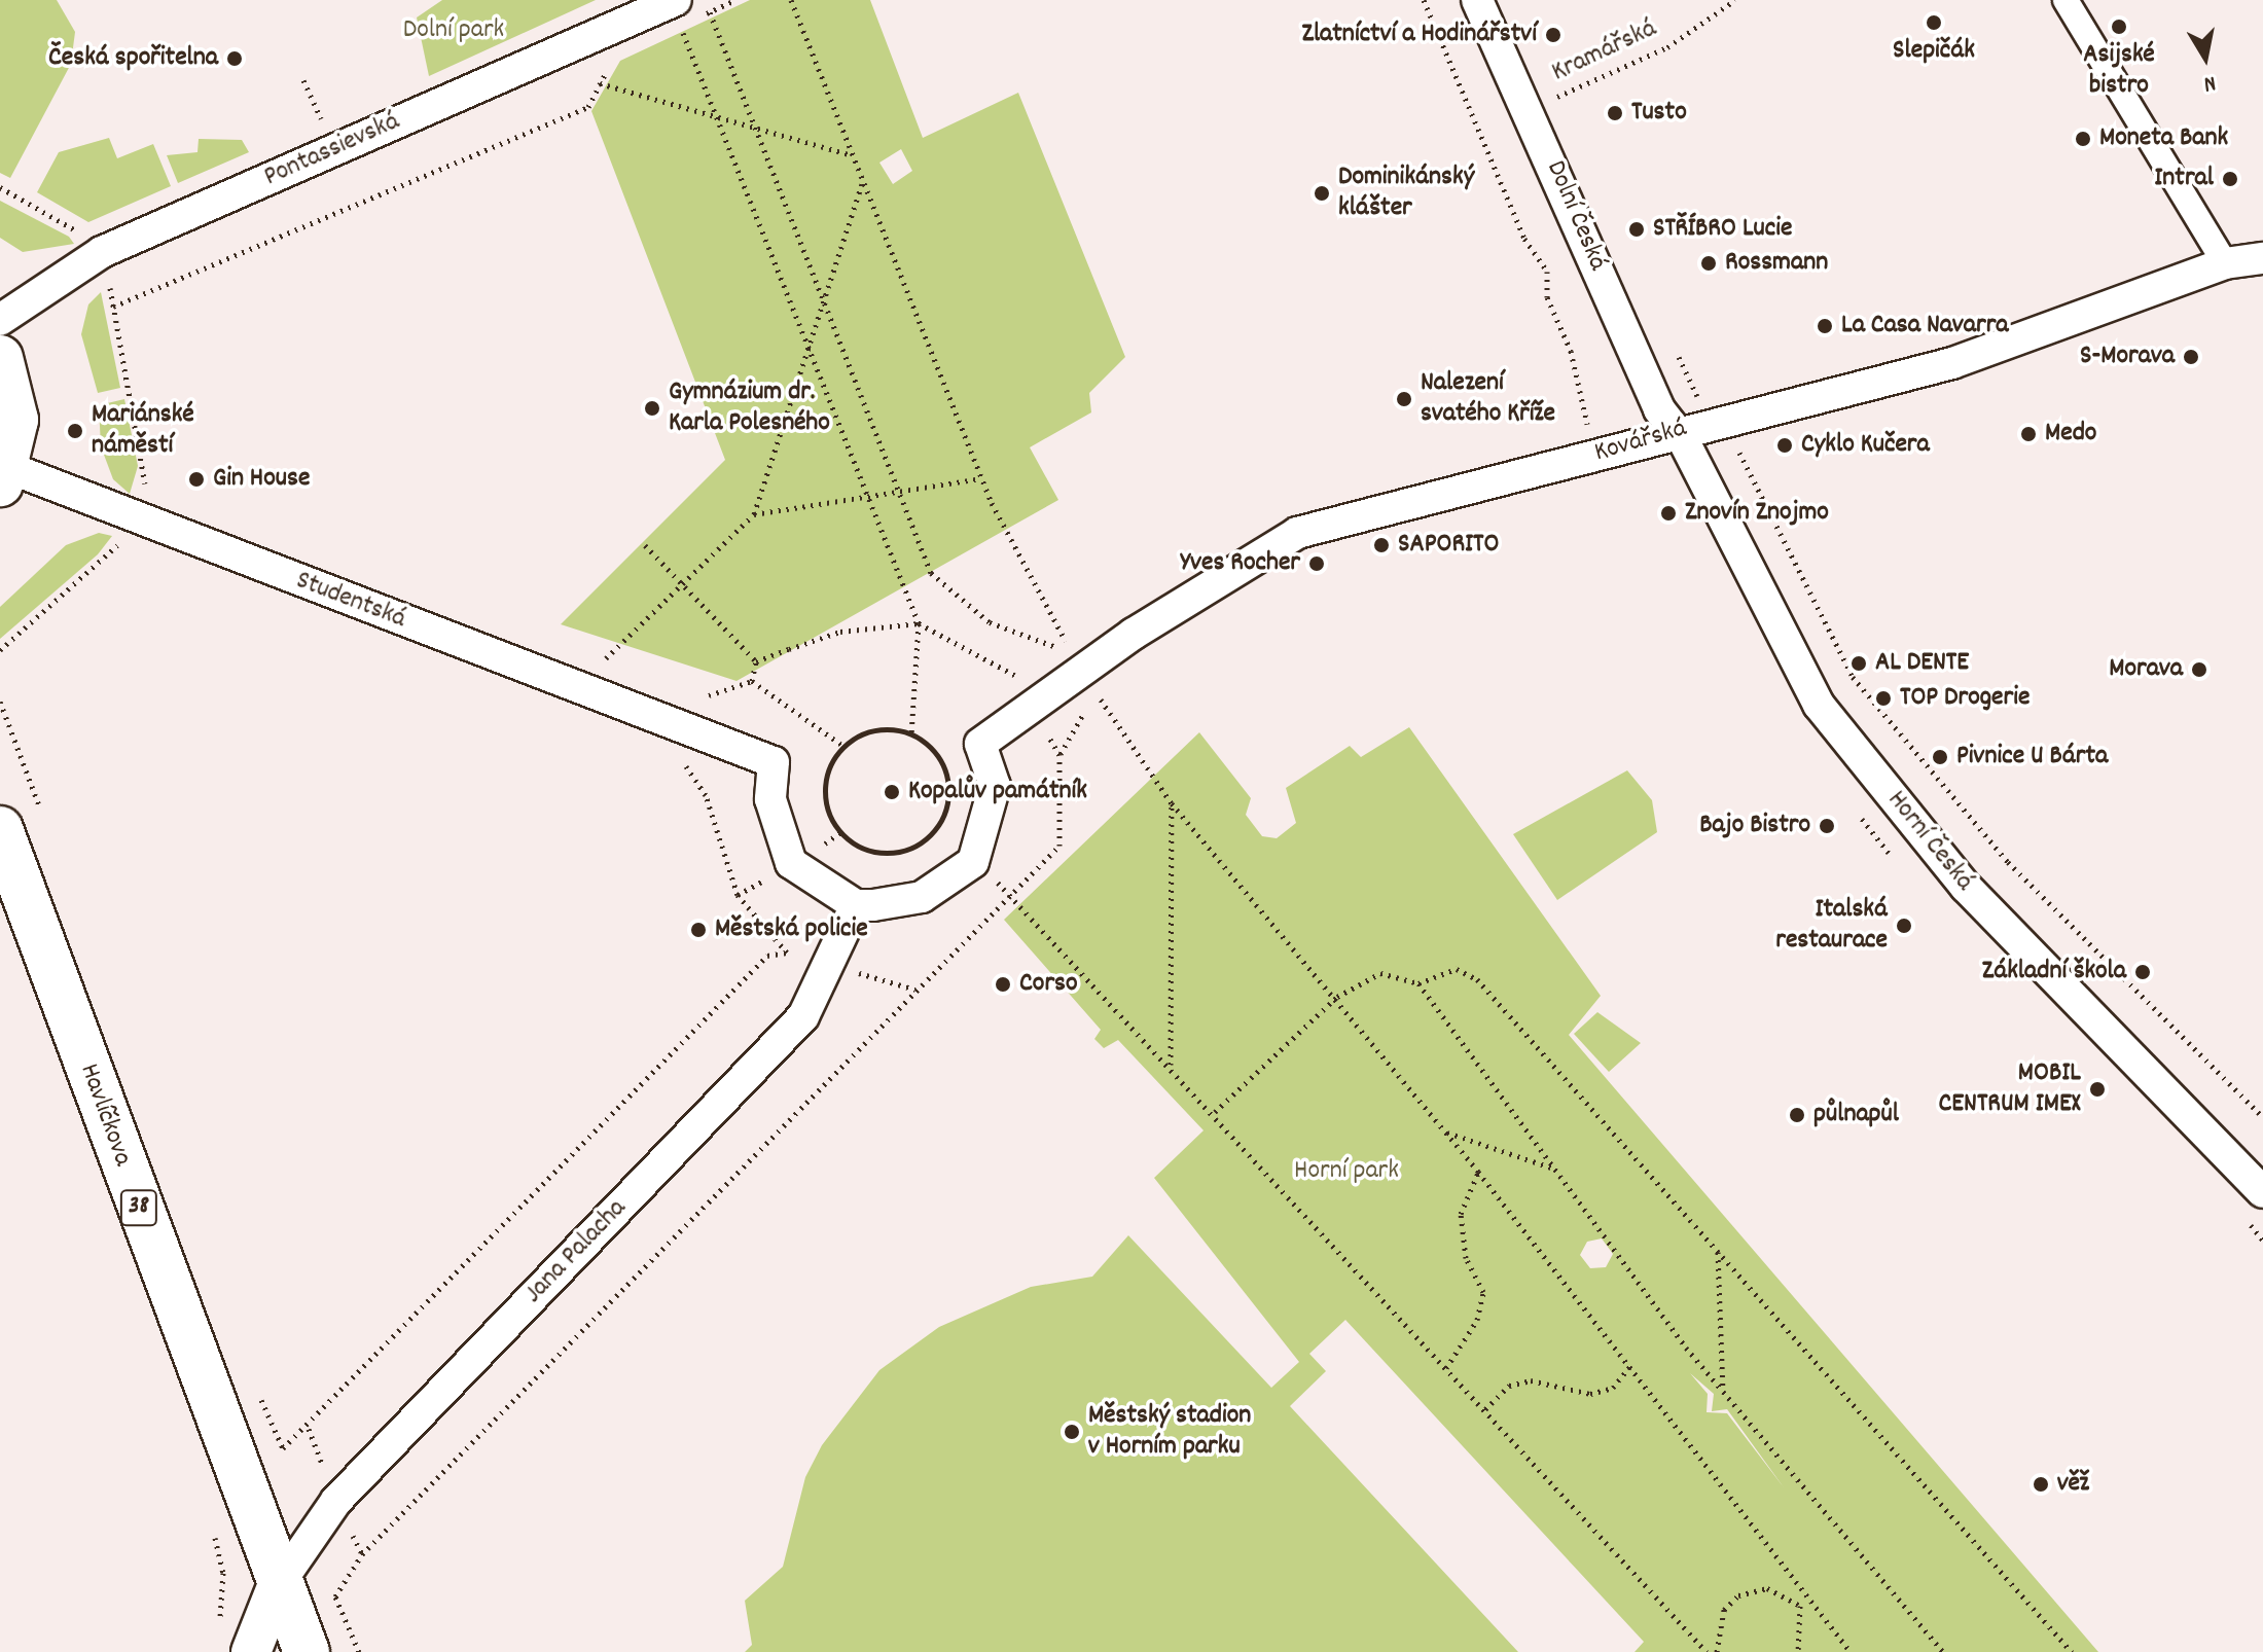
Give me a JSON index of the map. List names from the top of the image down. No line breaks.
{"streets":{"main road":["Havlíčkova","38"],"street":["Pontassievská","Dolní Česká","Kovářská","Studentská","Horní Česká","Jana Palacha"],"path":["Kramářská"]},"crossings":[["Kramářská","Dolní Česká"],["Dolní Česká","Kovářská"],["Dolní Česká","Horní Česká"],["Kovářská","Horní Česká"],["Studentská","Jana Palacha"],["Havlíčkova","38"],["Havlíčkova","Jana Palacha"],["38","Jana Palacha"]],"parks":["Dolní park","Horní park"],"places":["Slepičák","Asijské bistro","Zlatníctví a Hodinářství","Česká spořitelna","Tusto","Moneta Bank","Intral","Dominikánský klášter","STŘÍBRO Lucie","Rossmann","La Casa Navarra","S-Morava","Nalezení svatého Kříže","Gymnázium dr. Karla Polesného","Mariánské náměstí","Medo","Cyklo Kučera","Gin House","Znovín Znojmo","SAPORITO","Yves Rocher","AL DENTE","Morava","TOP Drogerie","Pivnice U Bárta","Kopalův památník","Bajo Bistro","Italská restaurace","Městská policie","Základní škola","Corso","MOBIL CENTRUM IMEX","půlnapůl","Městský stadion v Horním parku","věž"],"north":"bottom"}
